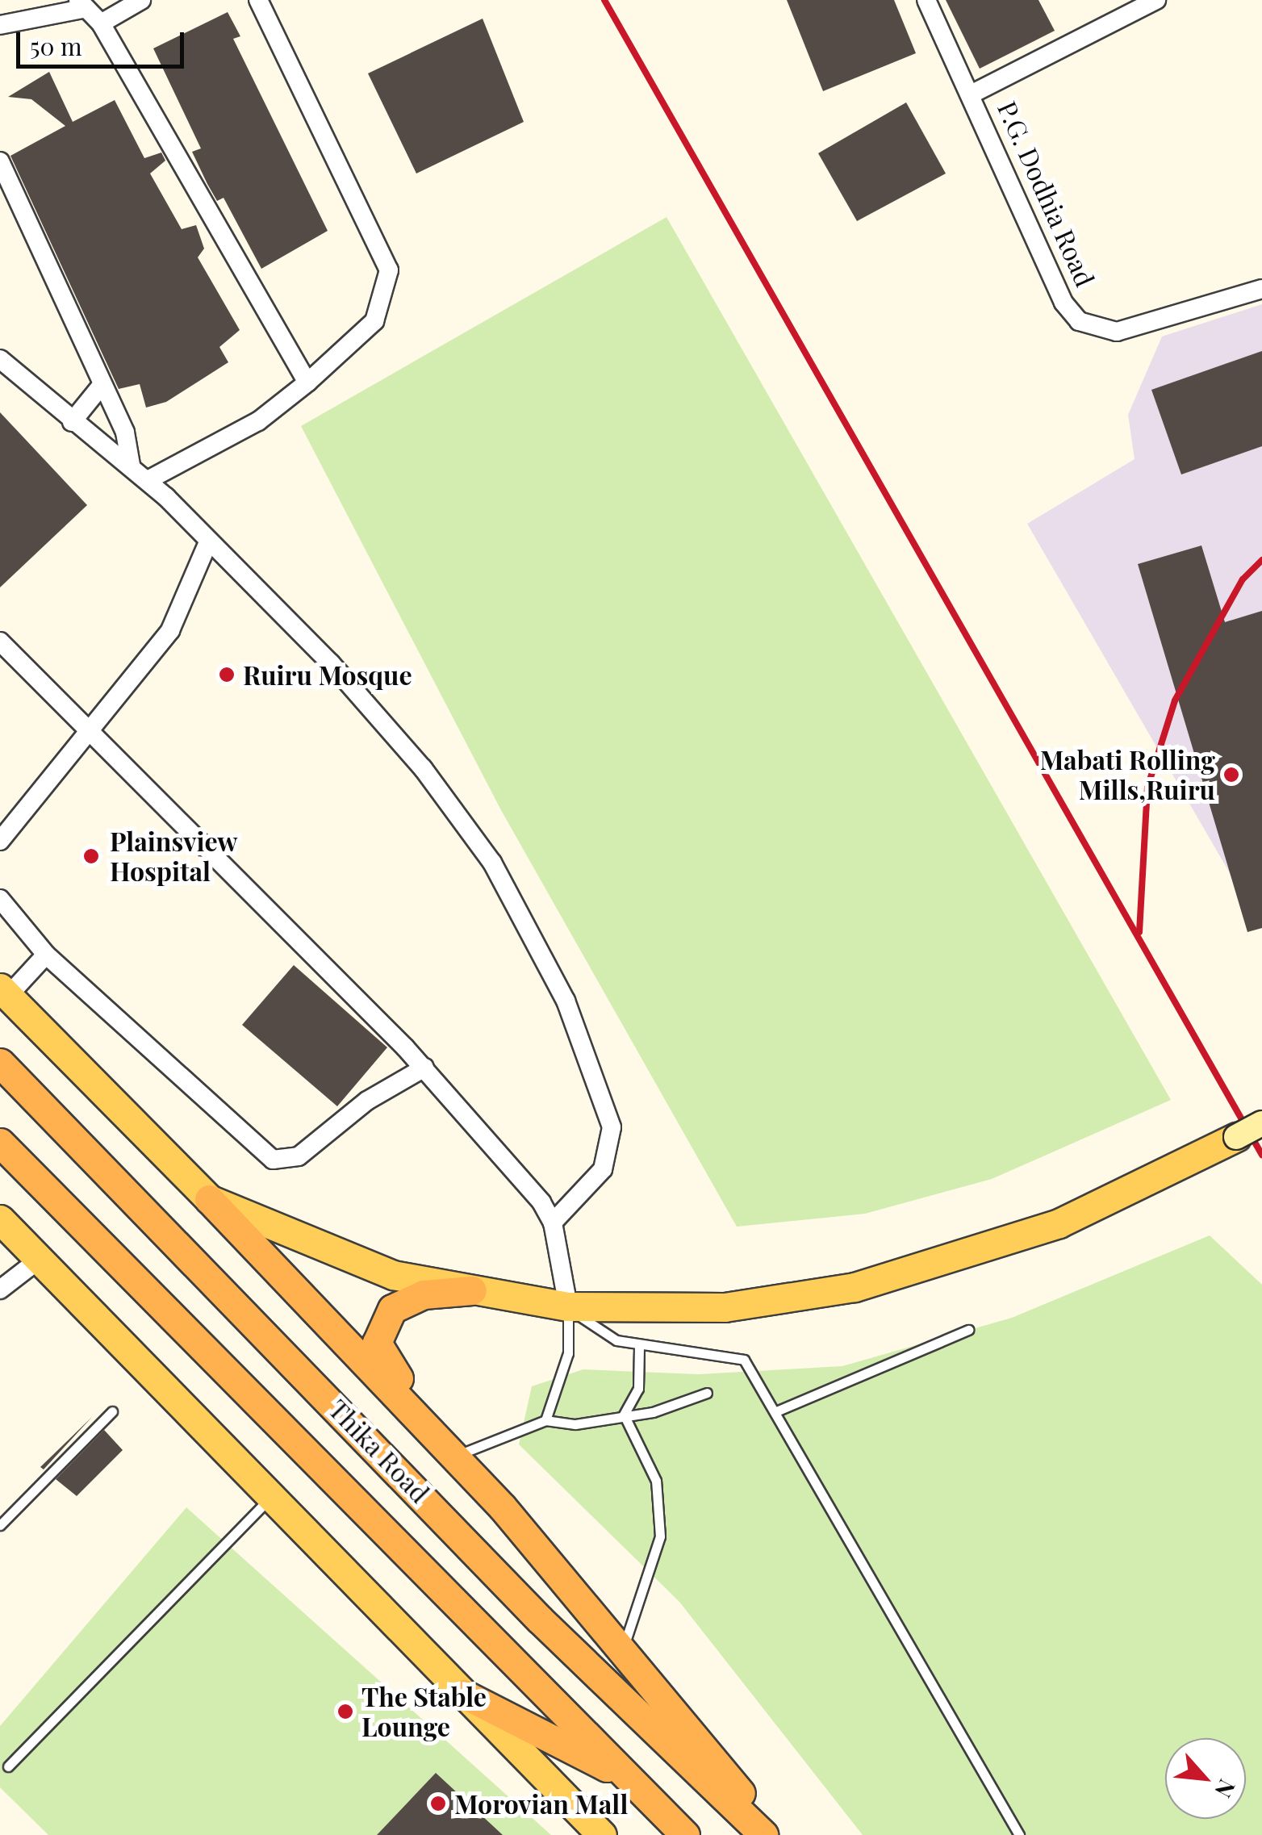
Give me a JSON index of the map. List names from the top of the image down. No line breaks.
{"streets":{"highway":["Thika Road"],"street":["P.G. Dodhia Road"]},"places":["Ruiru Mosque","Mabati Rolling Mills,Ruiru","Plainsview Hospital","The Stable Lounge","Morovian Mall"],"scale_bar":"50 m","north":"bottom right"}
